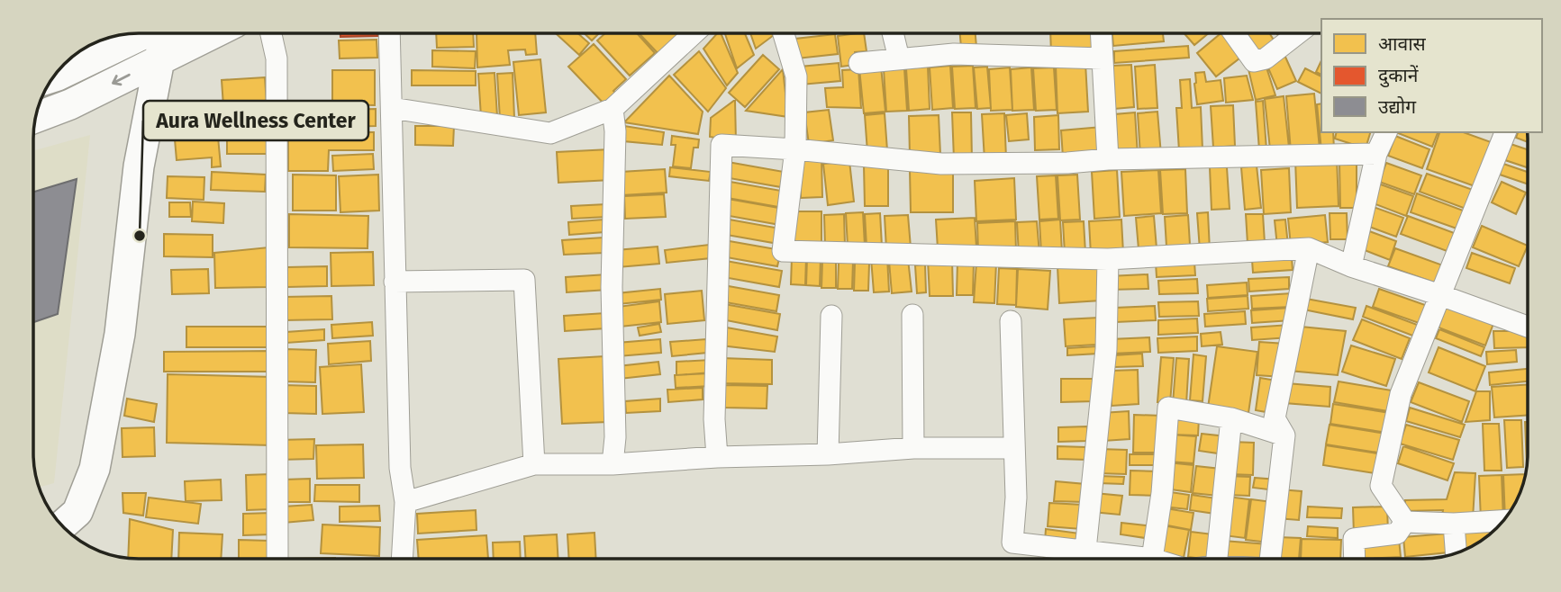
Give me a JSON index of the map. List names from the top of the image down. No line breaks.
{"places":["Aura Wellness Center"],"legend":["आवास","दुकानें","उद्योग"]}
